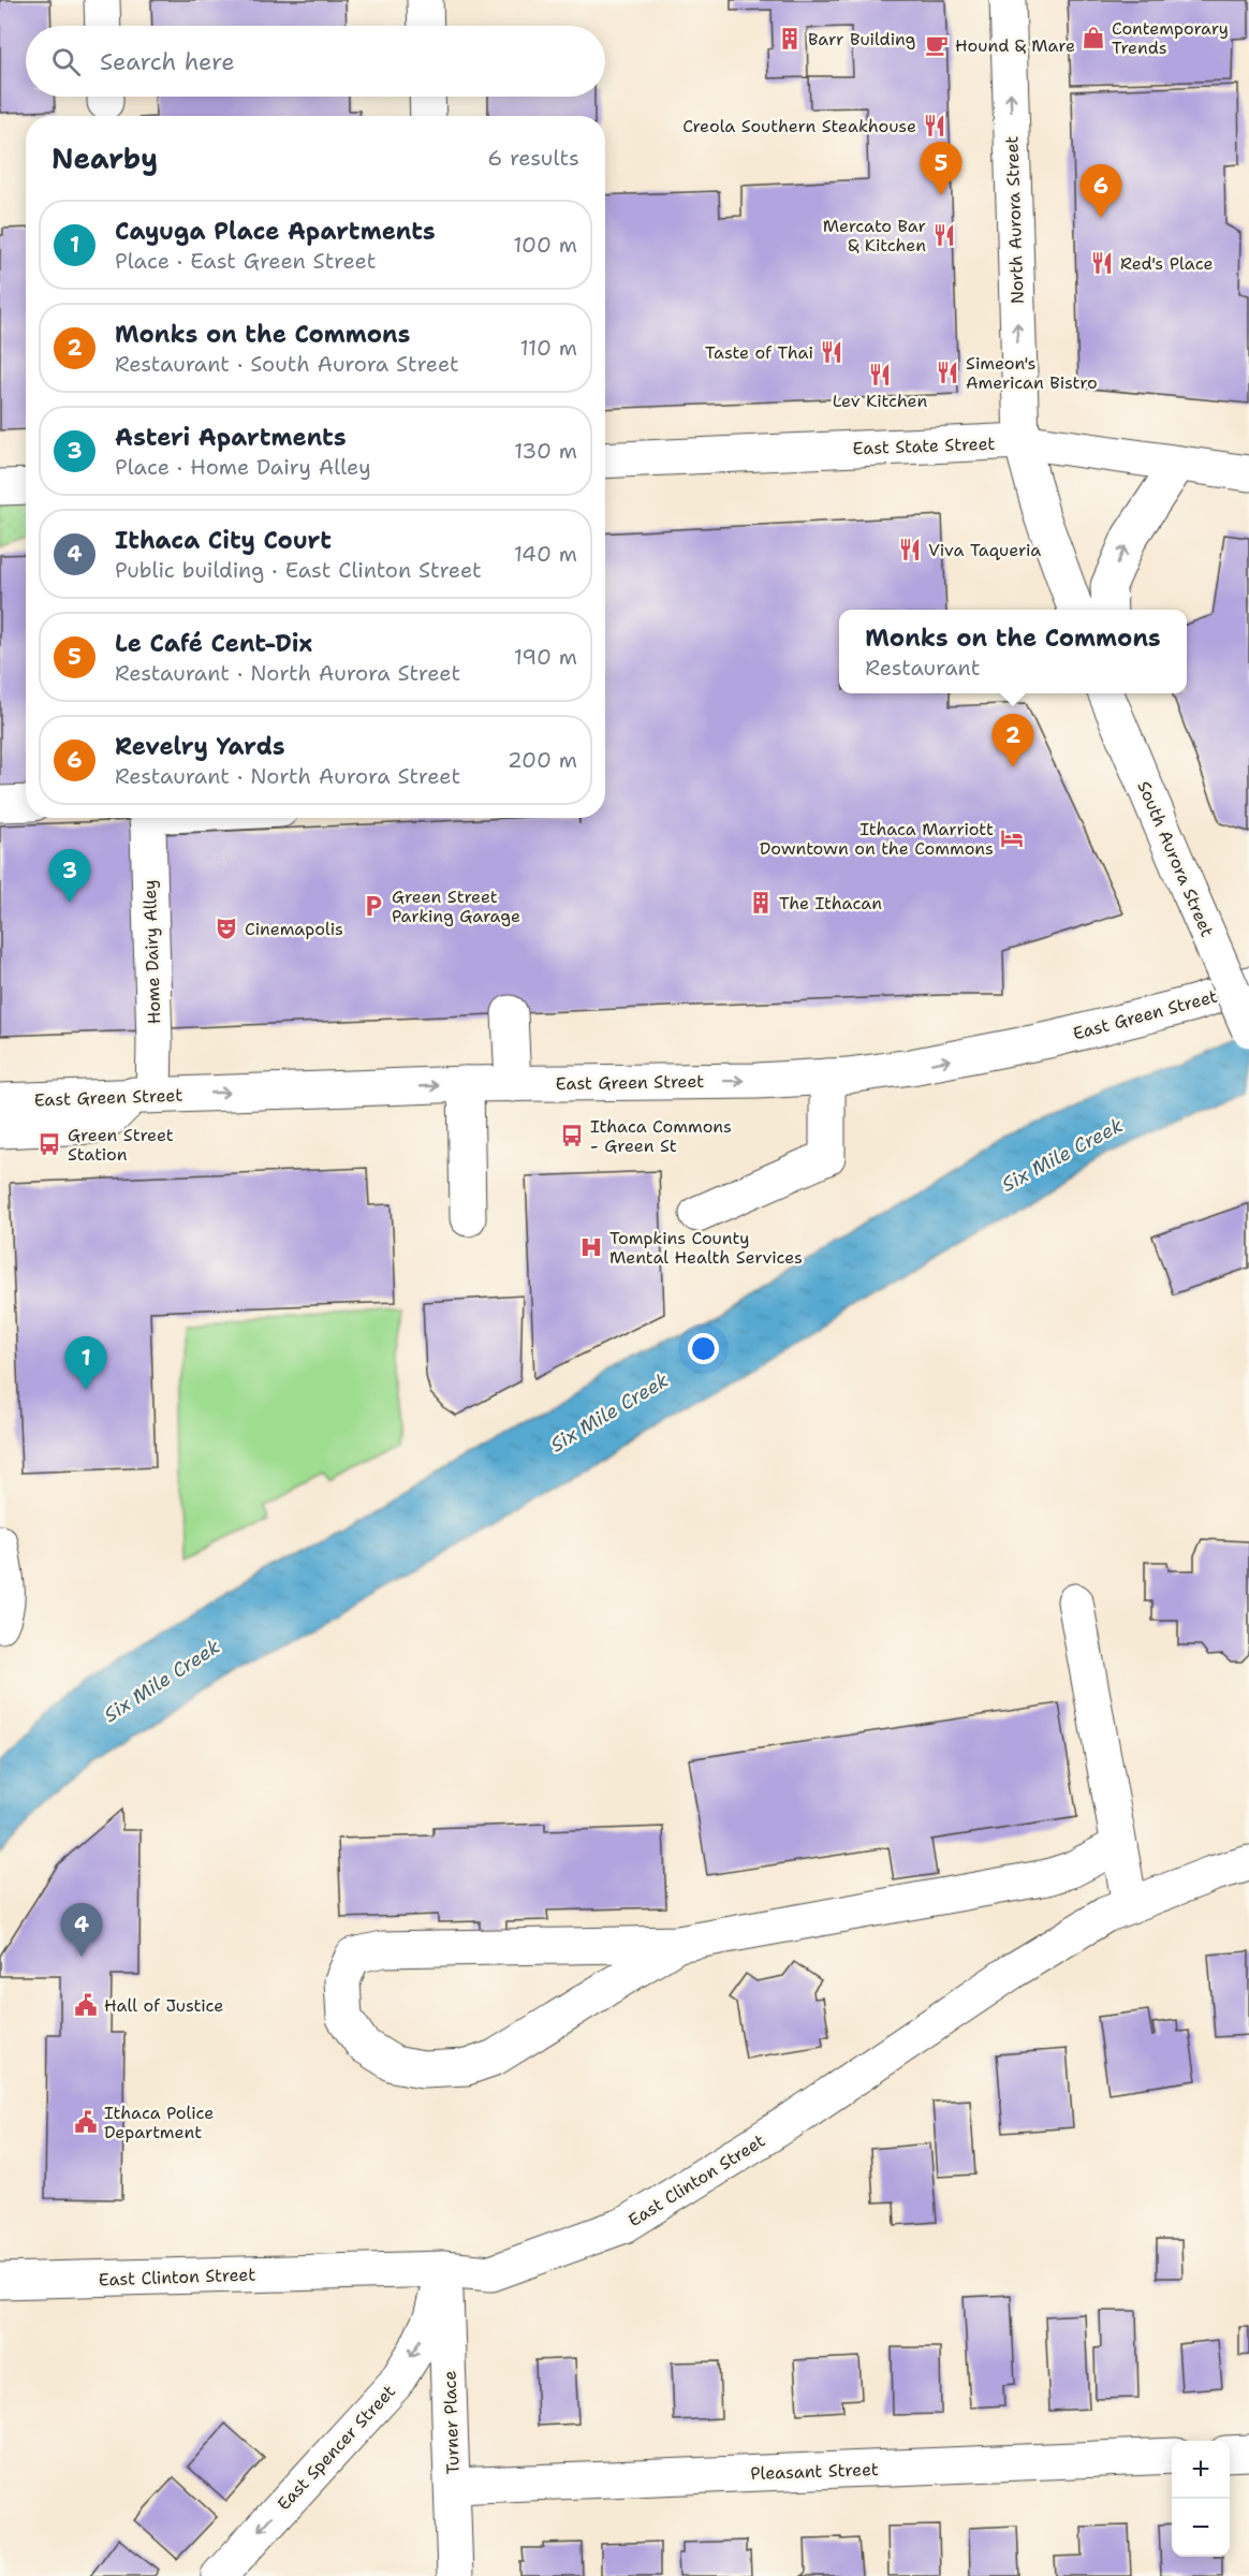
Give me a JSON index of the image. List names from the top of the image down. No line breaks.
{"streets":{"main road":["North Aurora Street","East State Street","South Aurora Street","Home Dairy Alley","East Green Street","East Clinton Street","Turner Place","East Spencer Street","Pleasant Street"]},"crossings":[["North Aurora Street","East State Street"],["Home Dairy Alley","East Green Street"],["East Clinton Street","Turner Place"],["East Clinton Street","East Spencer Street"],["Turner Place","East Spencer Street"],["Turner Place","Pleasant Street"]],"one_way":["North Aurora Street","East Green Street","East Spencer Street"],"water":["Six Mile Creek"],"places":{"shop":["Contemporary Trends"],"building":["Barr Building","The Ithacan"],"cafe":["Hound & Mare"],"restaurant":["Creola Southern Steakhouse","Mercato Bar & Kitchen","Red's Place","Taste of Thai","Simeon's American Bistro","Lev Kitchen","Viva Taqueria"],"hotel":["Ithaca Marriott Downtown on the Commons"],"parking":["Green Street Parking Garage"],"theatre":["Cinemapolis"],"bus stop":["Ithaca Commons - Green St","Green Street Station"],"hospital":["Tompkins County Mental Health Services"],"public building":["Hall of Justice","Ithaca Police Department"]},"page":{"search":"Search here","heading":["Nearby","6 results"],"pins":["5","6","2","3","1","4"],"list":[{"mark":"1","name":"Cayuga Place Apartments","note":"Place · East Green Street","value":"100 m"},{"mark":"2","name":"Monks on the Commons","note":"Restaurant · South Aurora Street","value":"110 m"},{"mark":"3","name":"Asteri Apartments","note":"Place · Home Dairy Alley","value":"130 m"},{"mark":"4","name":"Ithaca City Court","note":"Public building · East Clinton Street","value":"140 m"},{"mark":"5","name":"Le Café Cent-Dix","note":"Restaurant · North Aurora Street","value":"190 m"},{"mark":"6","name":"Revelry Yards","note":"Restaurant · North Aurora Street","value":"200 m"}],"popup":["Monks on the Commons","Restaurant"],"map_buttons":["+","−"]}}
